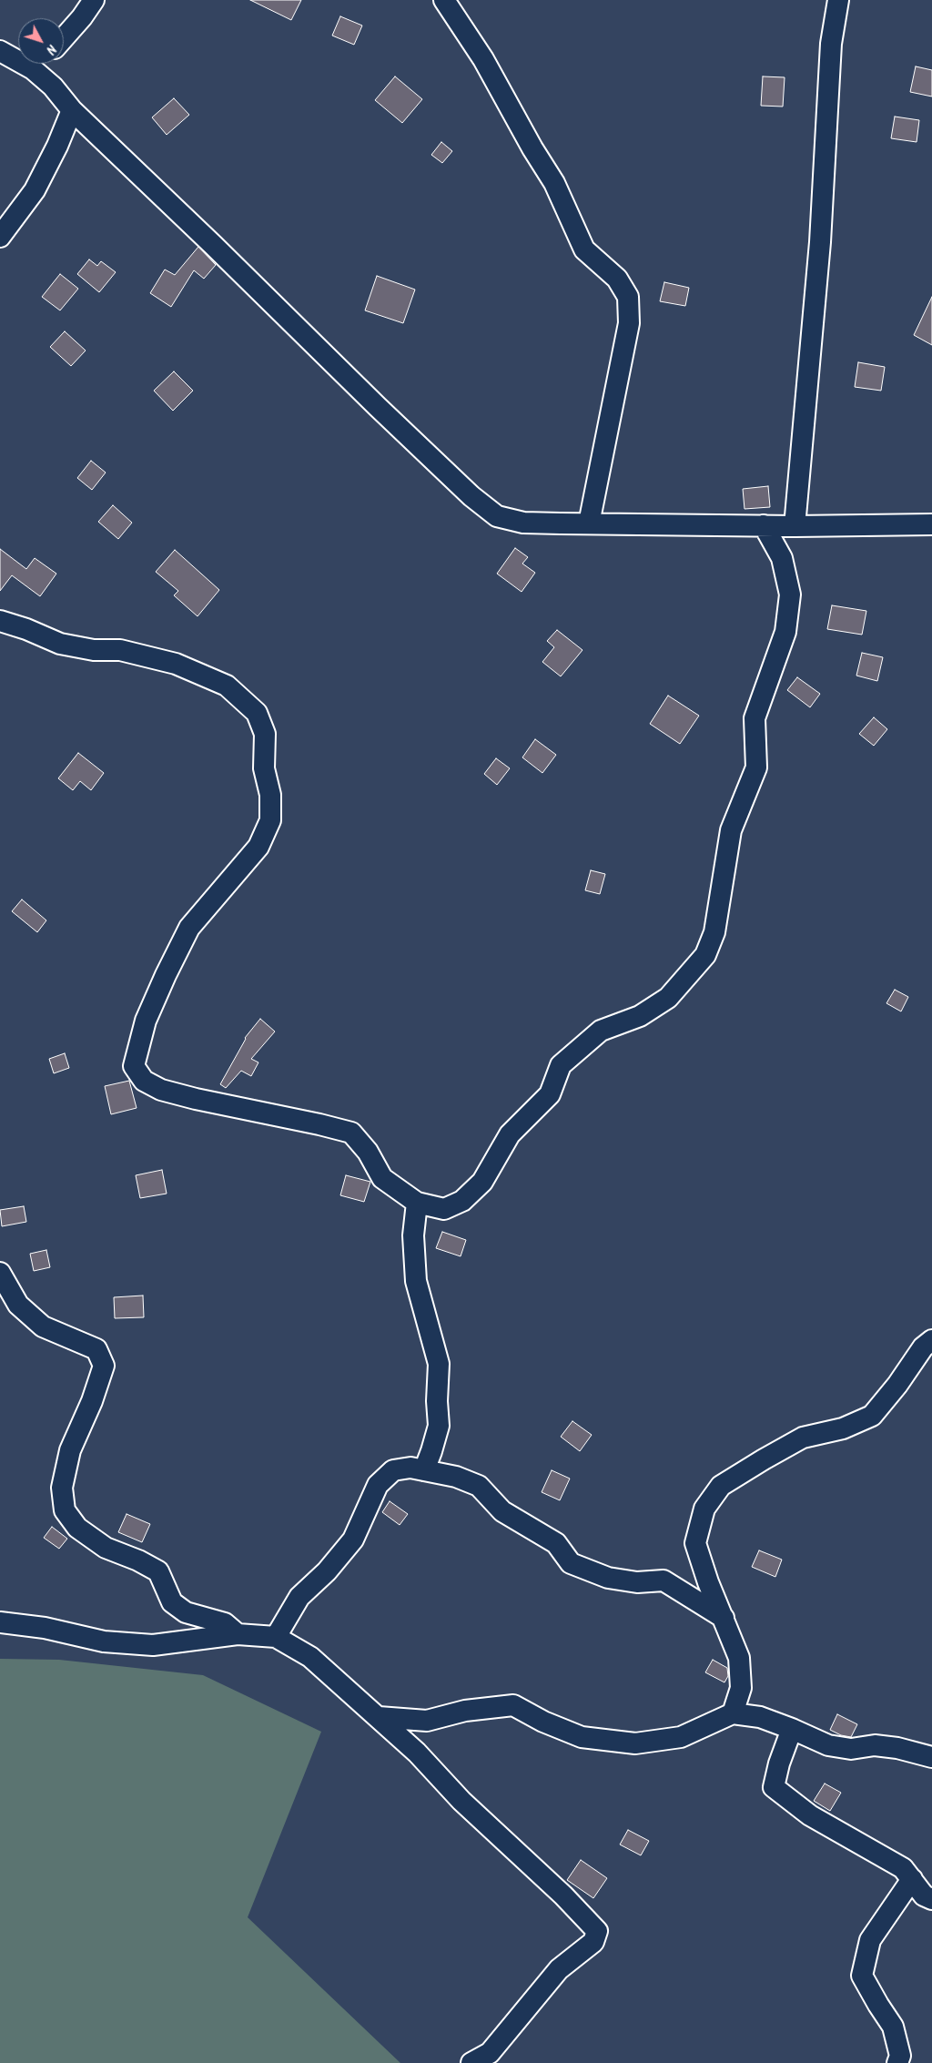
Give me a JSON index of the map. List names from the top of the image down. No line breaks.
{"north":"bottom right"}
